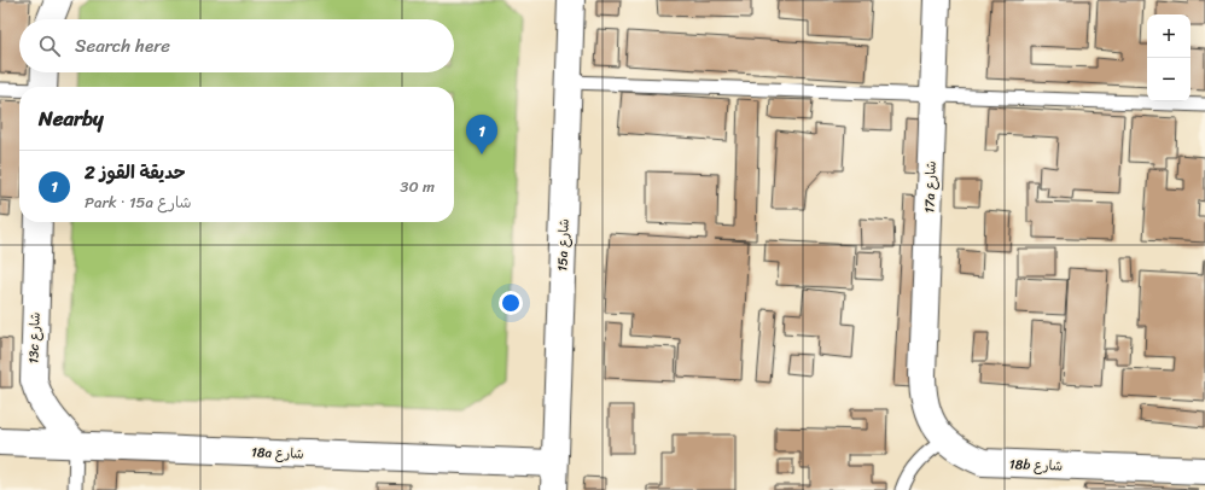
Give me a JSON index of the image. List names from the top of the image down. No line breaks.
{"streets":{"street":["17a شارع","15a شارع","13c شارع","18a شارع","18b شارع"]},"crossings":[["17a شارع","18b شارع"],["15a شارع","18a شارع"],["13c شارع","18a شارع"]],"page":{"map_buttons":["+","−"],"search":"Search here","heading":"Nearby","pins":"1","list":[{"mark":"1","name":"حديقة القوز 2","note":"Park · 15a شارع","value":"30 m"}]}}
